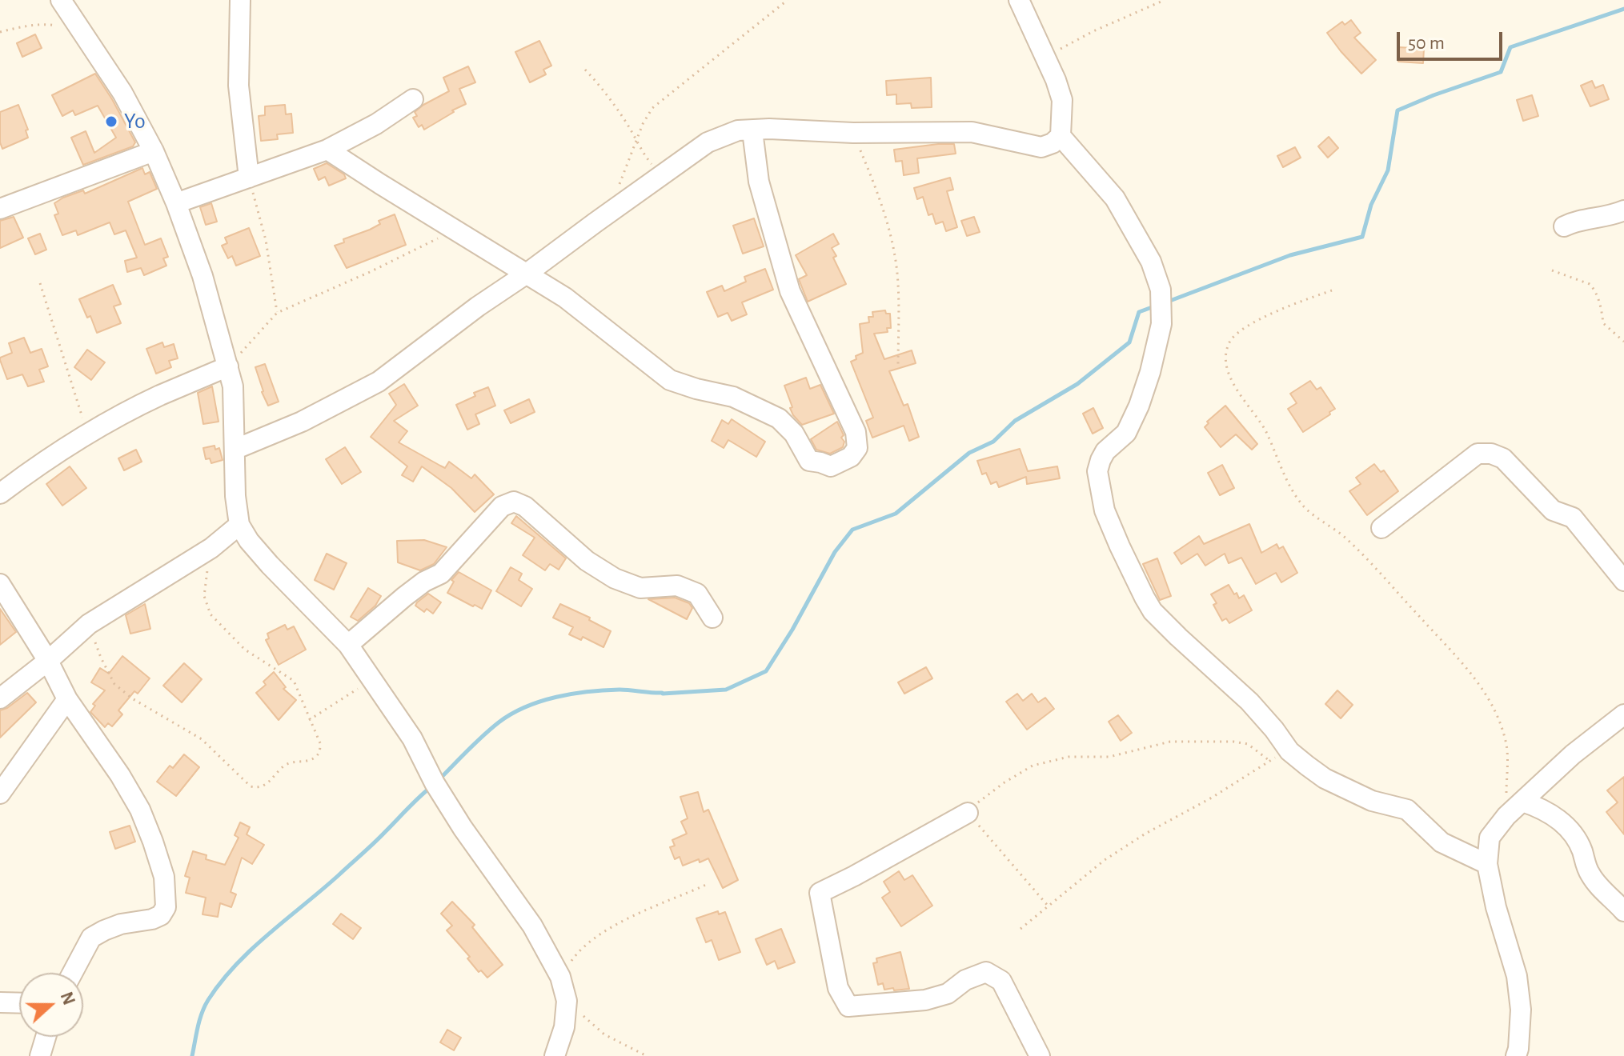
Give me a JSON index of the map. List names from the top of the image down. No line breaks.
{"places":["Yo"],"scale_bar":"50 m","north":"right"}
